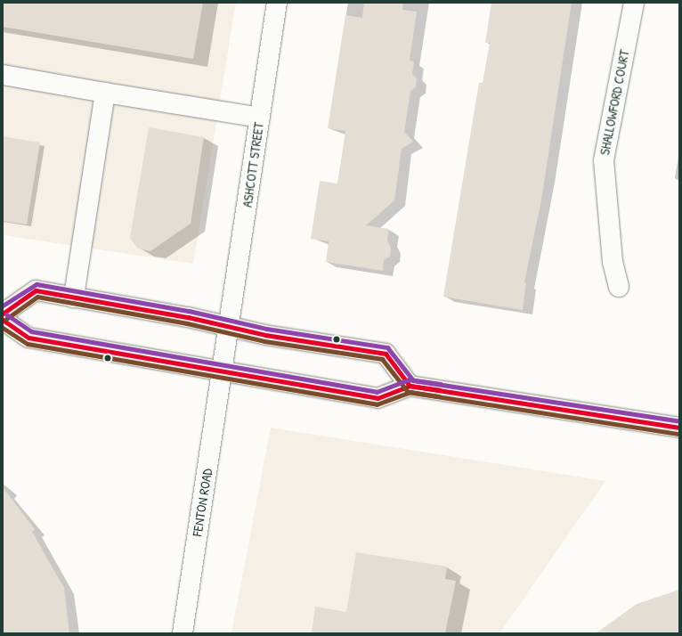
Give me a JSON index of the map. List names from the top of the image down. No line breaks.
{"streets":{"street":["SHALLOWFORD COURT","ASHCOTT STREET","FENTON ROAD"]},"crossings":[["ASHCOTT STREET","FENTON ROAD"]]}
